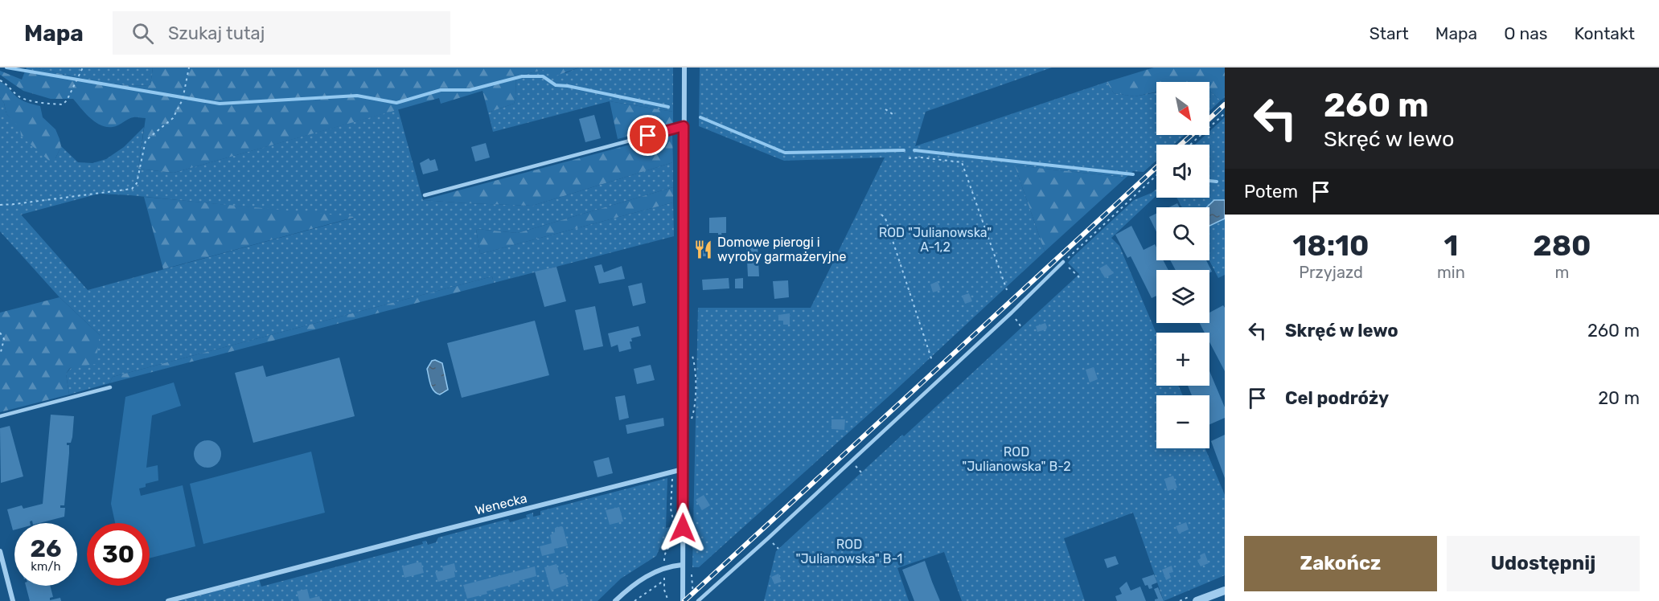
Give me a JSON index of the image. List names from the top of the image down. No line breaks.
{"streets":{"street":["Wenecka"]},"parks":["ROD \"Julianowska\" A-1,2","ROD \"Julianowska\" B-2","ROD \"Julianowska\" B-1"],"places":{"restaurant":["Domowe pierogi i wyroby garmażeryjne"]},"north":"bottom right","page":{"header":"Mapa","search":"Szukaj tutaj","nav":["Start","Mapa","O nas","Kontakt"],"turn":["260 m","Skręć w lewo"],"map_buttons":["+","−"],"then":"Potem","eta":["18:10","Przyjazd","1","min","280","m"],"list":[{"name":"Skręć w lewo","value":"260 m"},{"name":"Cel podróży","value":"20 m"}],"speed":"26 km/h","limit":"30","buttons":["Zakończ","Udostępnij"]}}
